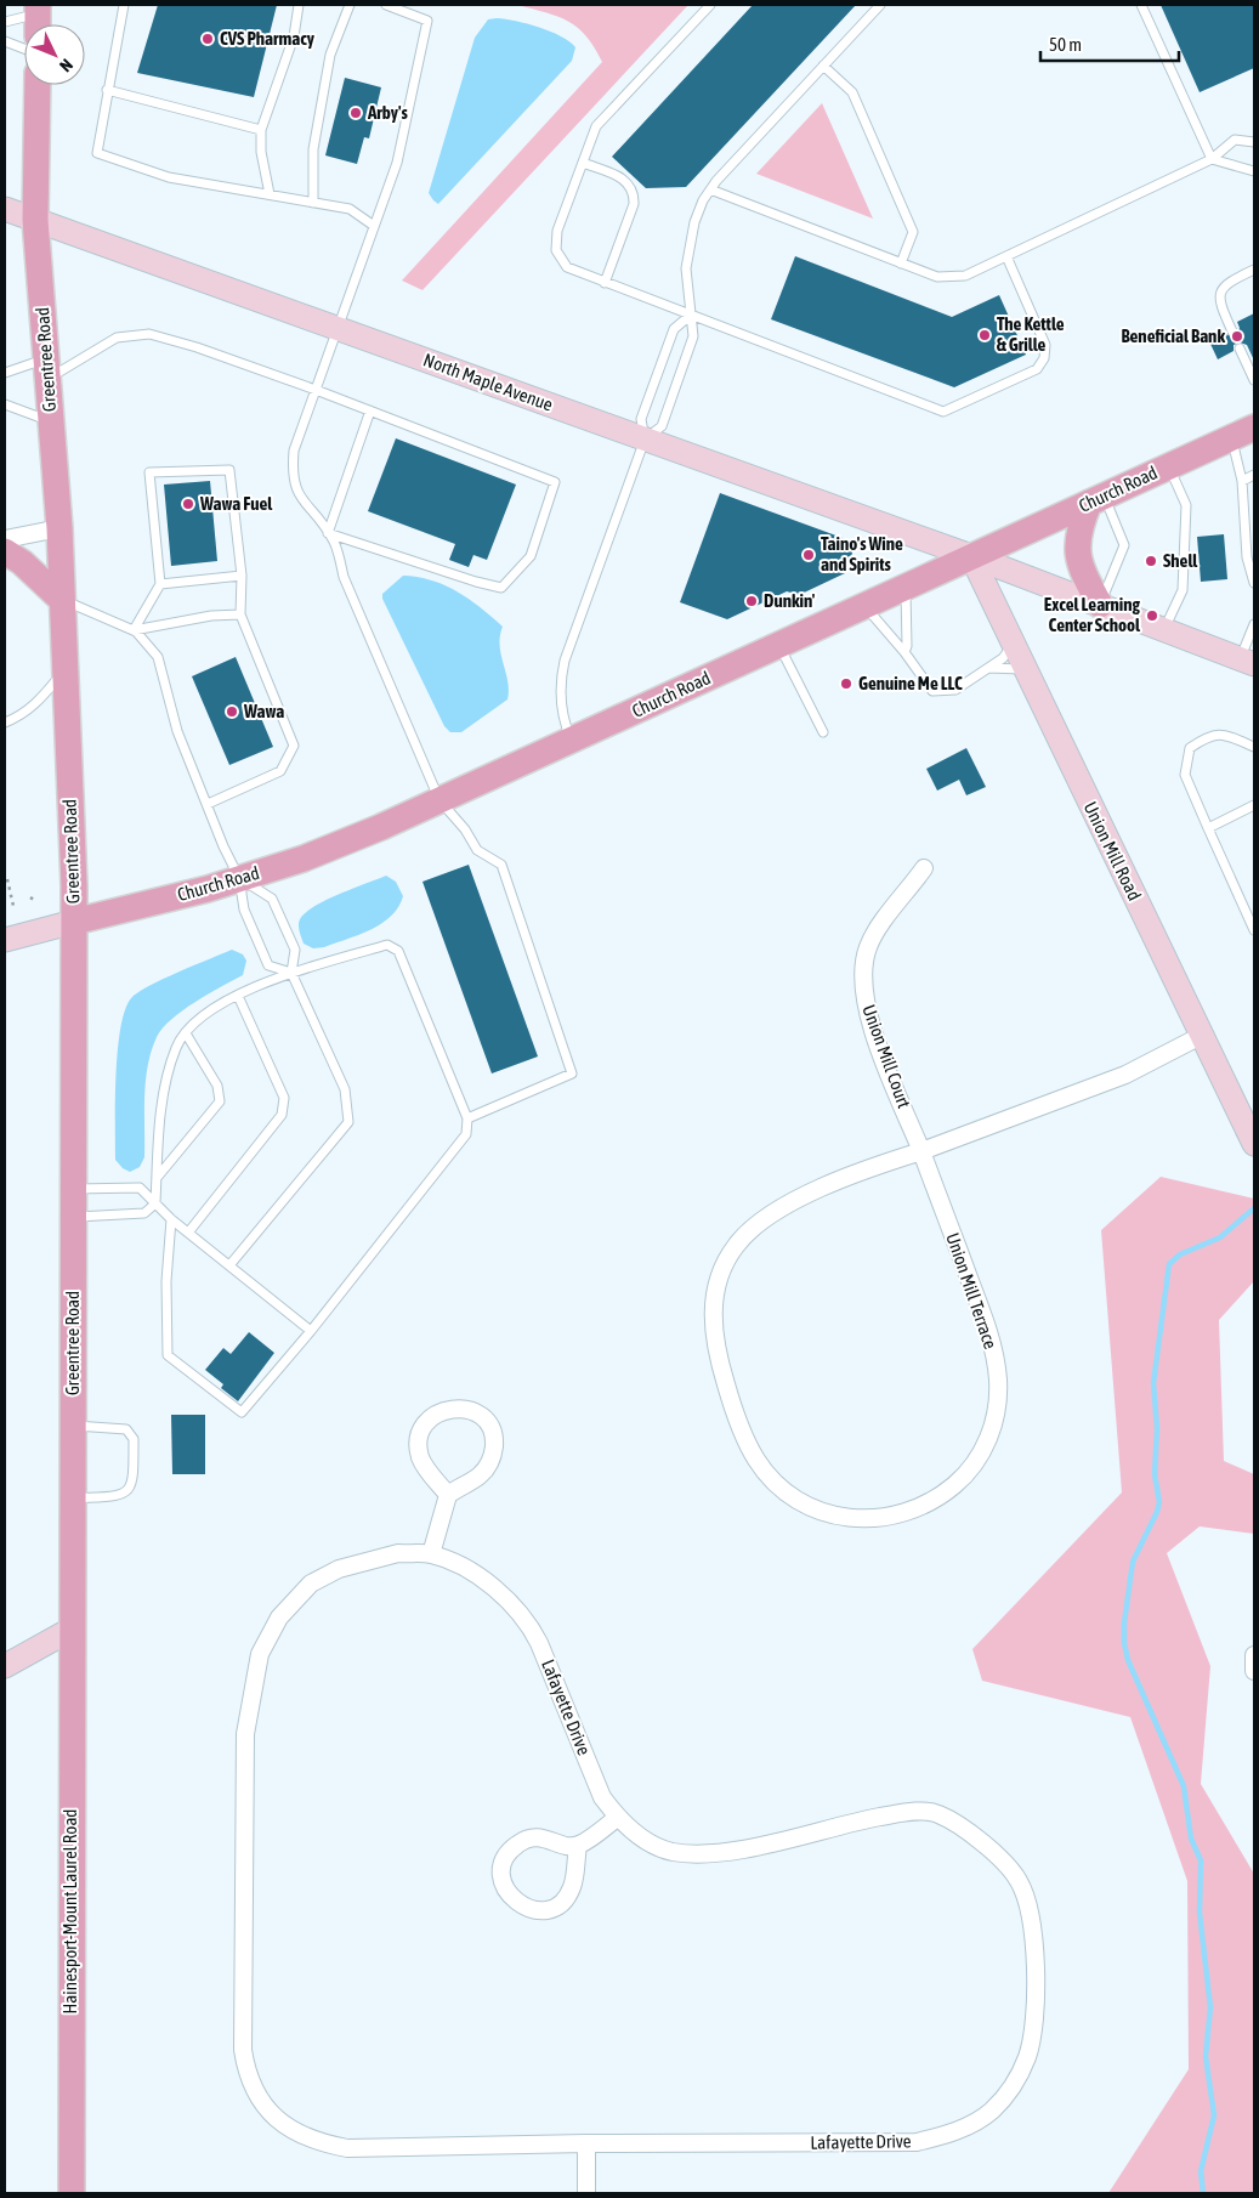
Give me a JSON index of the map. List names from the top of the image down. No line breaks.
{"streets":{"main road":["Greentree Road","North Maple Avenue","Church Road","Union Mill Road","Hainesport-Mount Laurel Road"],"street":["Union Mill Court","Union Mill Terrace","Lafayette Drive"]},"crossings":[["Greentree Road","North Maple Avenue"],["Greentree Road","Church Road"],["Greentree Road","Hainesport-Mount Laurel Road"],["North Maple Avenue","Church Road"],["North Maple Avenue","Union Mill Road"],["Church Road","Union Mill Road"],["Union Mill Road","Union Mill Terrace"],["Union Mill Court","Union Mill Terrace"]],"places":["CVS Pharmacy","Arby's","The Kettle & Grille","Beneficial Bank","Wawa Fuel","Taino's Wine and Spirits","Shell","Dunkin'","Excel Learning Center School","Genuine Me LLC","Wawa"],"scale_bar":"50 m","north":"bottom right"}
